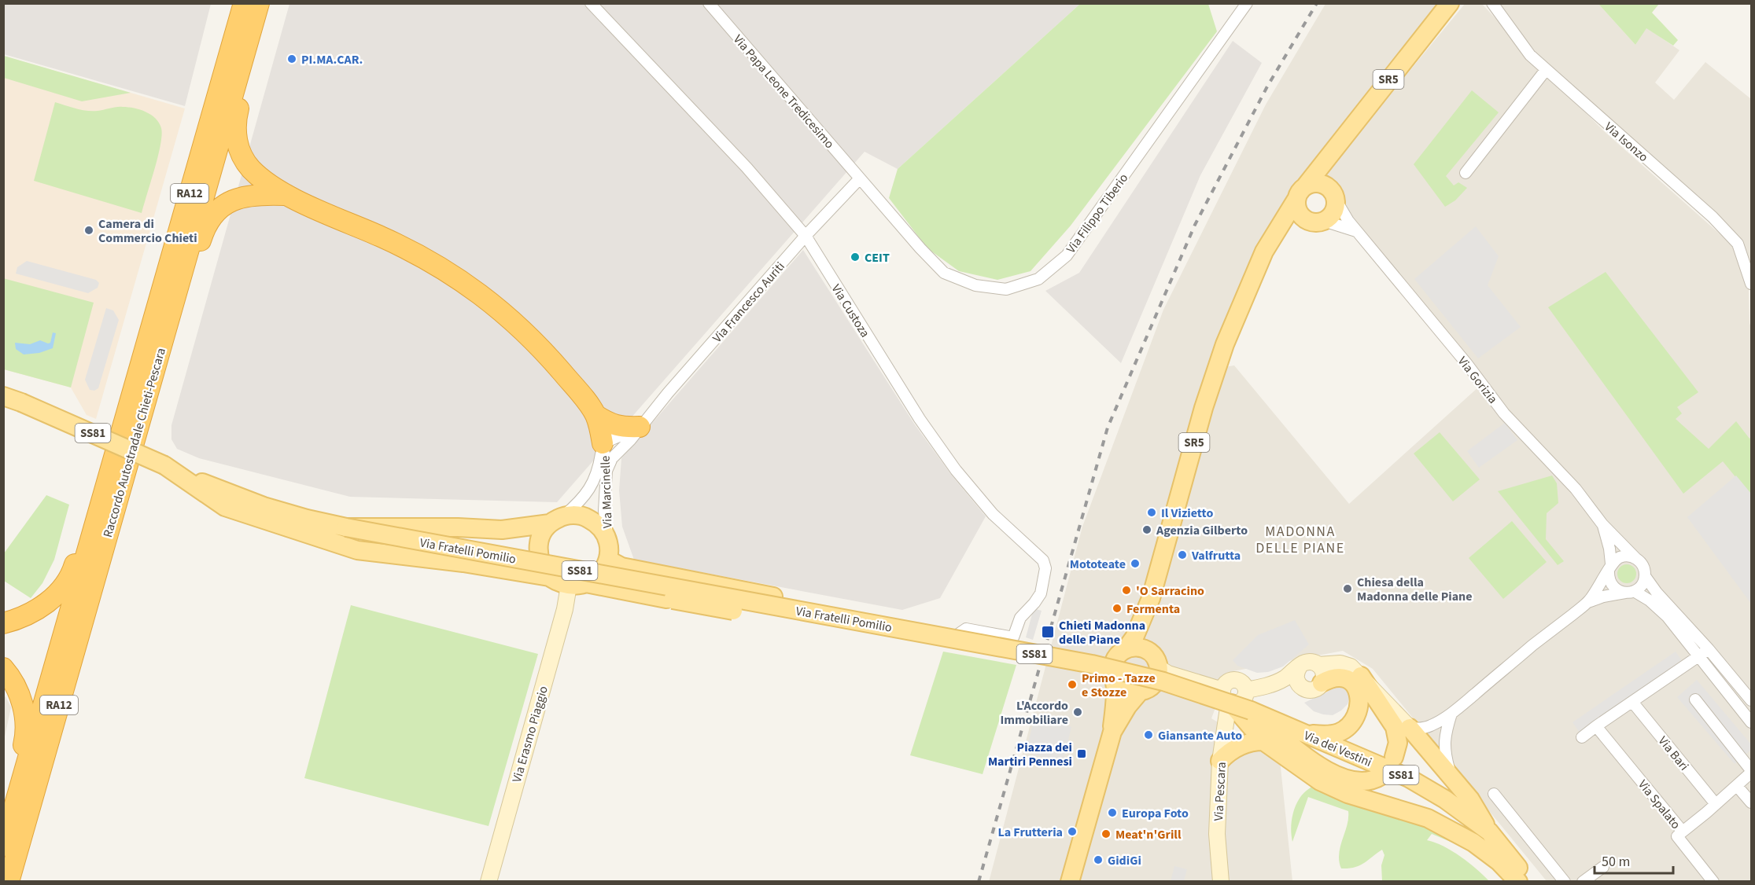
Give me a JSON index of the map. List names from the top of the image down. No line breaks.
{"streets":{"highway":["RA12","Raccordo Autostradale Chieti-Pescara"],"main road":["SR5","SS81","Via Fratelli Pomilio","Via dei Vestini"],"street":["Via Papa Leone Tredicesimo","Via Isonzo","Via Filippo Tiberio","Via Francesco Auriti","Via Custoza","Via Gorizia","Via Marcinelle","Via Erasmo Piaggio","Via Bari","Via Pescara","Via Spalato"]},"crossings":[["SR5","Via Gorizia"],["Via Papa Leone Tredicesimo","Via Filippo Tiberio"],["Via Papa Leone Tredicesimo","Via Francesco Auriti"],["Via Filippo Tiberio","Via Francesco Auriti"],["Via Francesco Auriti","Via Custoza"],["Via Francesco Auriti","Via Marcinelle"],["Via Custoza","Via Fratelli Pomilio"],["Via Marcinelle","Via Fratelli Pomilio"],["Via Marcinelle","Via Erasmo Piaggio"],["Via Fratelli Pomilio","Via Erasmo Piaggio"],["Via Fratelli Pomilio","Via dei Vestini"]],"districts":["MADONNA DELLE PIANE"],"places":{"other":["PI.MA.CAR.","Camera di Commercio Chieti","CEIT","Il Vizietto","Agenzia Gilberto","Valfrutta","Mototeate","Chiesa della Madonna delle Piane","'O Sarracino","Fermenta","Primo - Tazze e Stozze","L'Accordo Immobiliare","Giansante Auto","Europa Foto","La Frutteria","Meat'n'Grill","GidiGi"],"transit":["Chieti Madonna delle Piane","Piazza dei Martiri Pennesi"]},"scale_bar":"50 m"}
